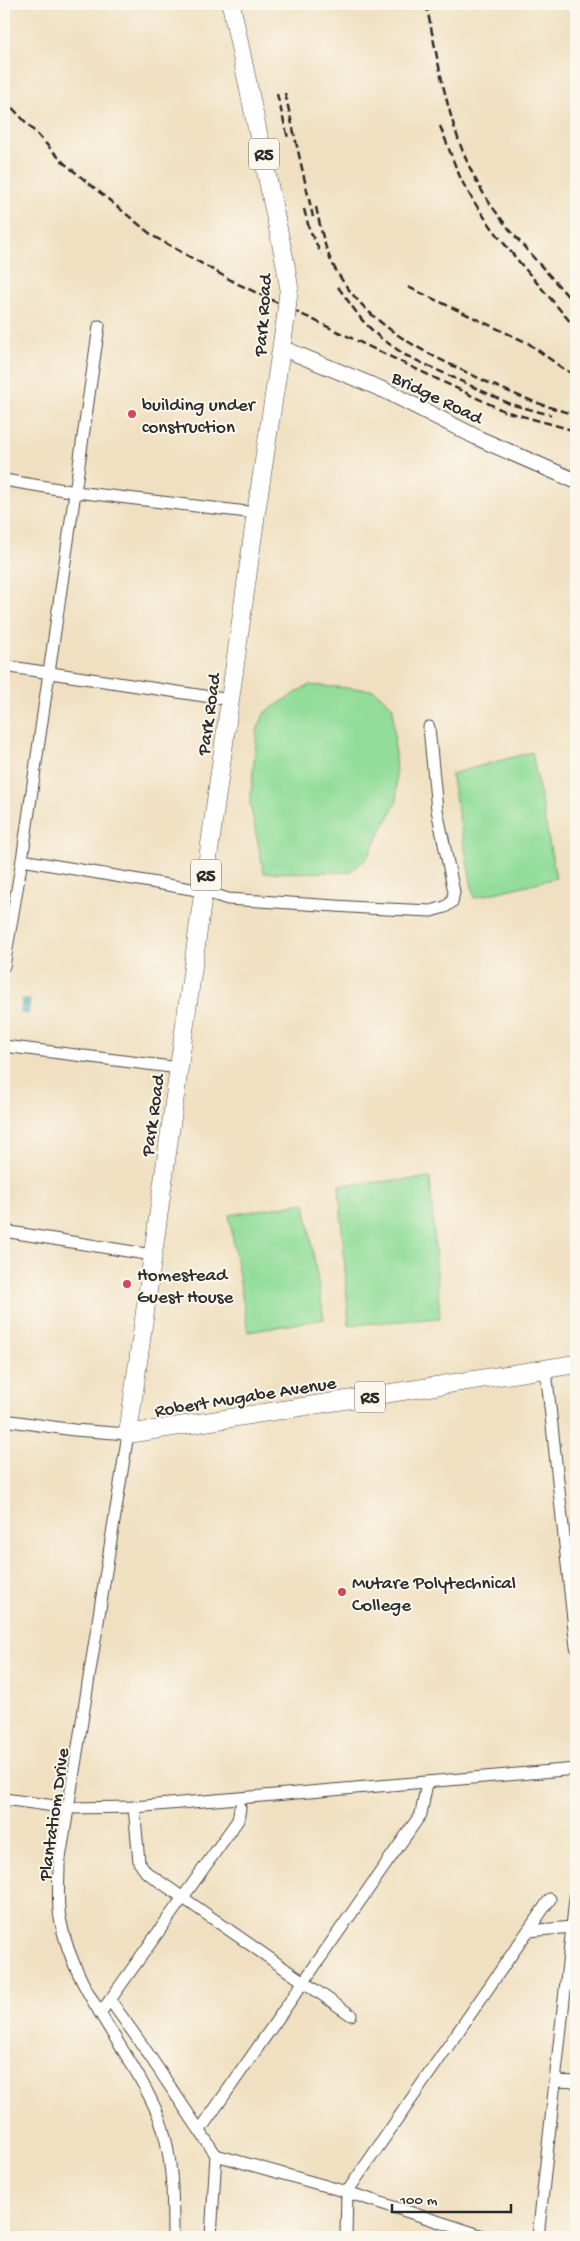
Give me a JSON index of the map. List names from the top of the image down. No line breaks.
{"streets":{"highway":["R5","Park Road","Robert Mugabe Avenue"],"main road":["Bridge Road"],"street":["Plantatiom Drive"]},"crossings":[["Park Road","Bridge Road"],["Park Road","Robert Mugabe Avenue"],["Park Road","Plantatiom Drive"],["Robert Mugabe Avenue","Plantatiom Drive"]],"places":["building under construction","Homestead Guest House","Mutare Polytechnical College"],"scale_bar":"100 m"}
